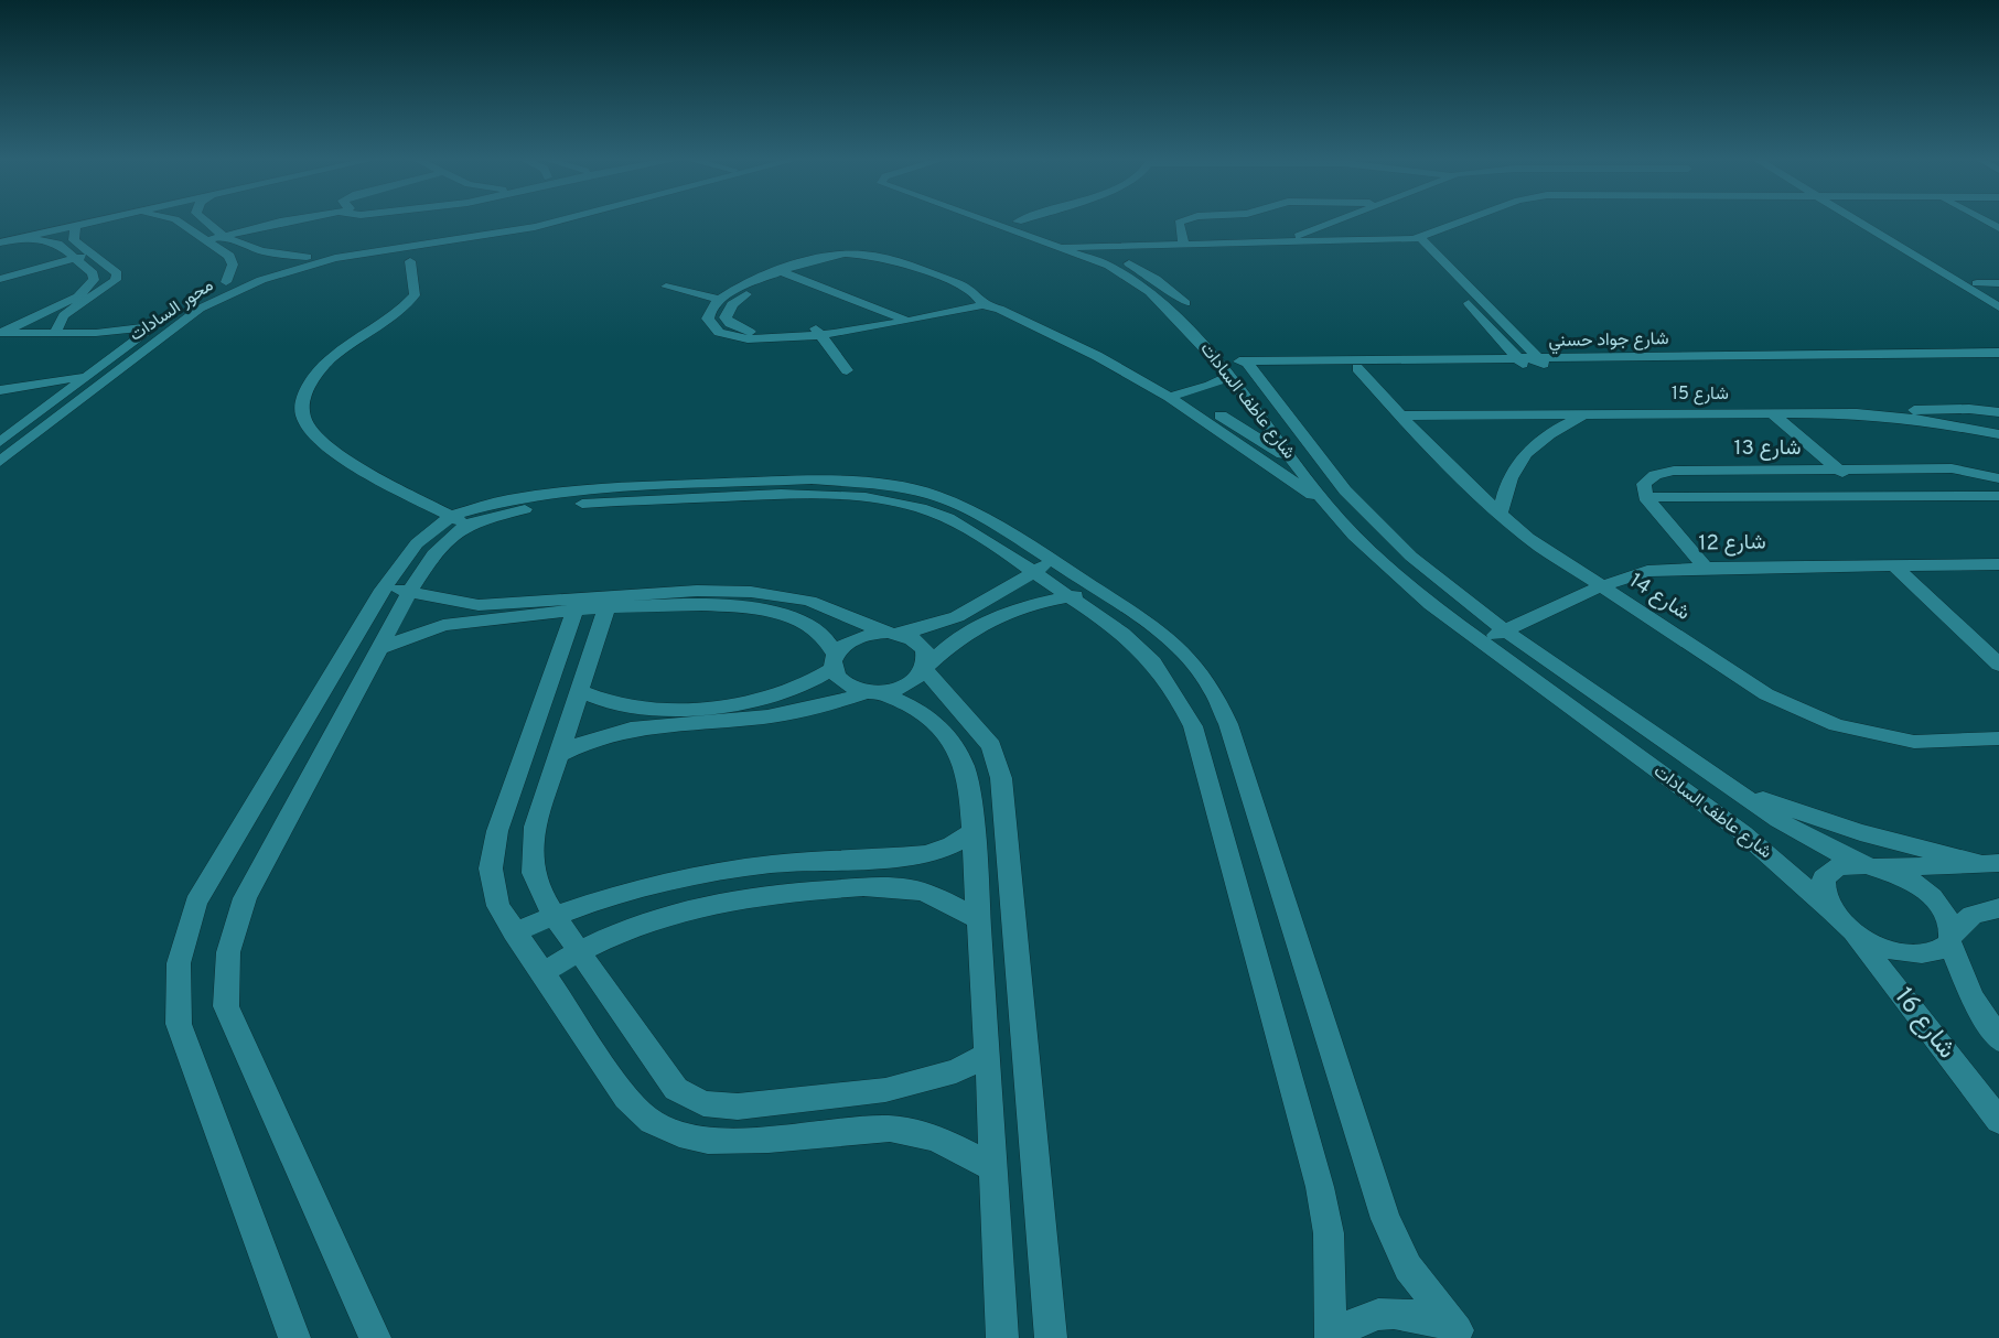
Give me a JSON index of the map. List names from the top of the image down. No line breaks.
{"streets":{"street":["محور السادات","شارع جواد حسني","شارع 15","شارع عاطف السادات","شارع 13","شارع 12","شارع 14","شارع 16"]},"crossings":[["شارع جواد حسني","شارع عاطف السادات"],["شارع جواد حسني","شارع 14"],["شارع 15","شارع 14"],["شارع عاطف السادات","شارع 12"],["شارع عاطف السادات","شارع 16"],["شارع 12","شارع 14"]]}
